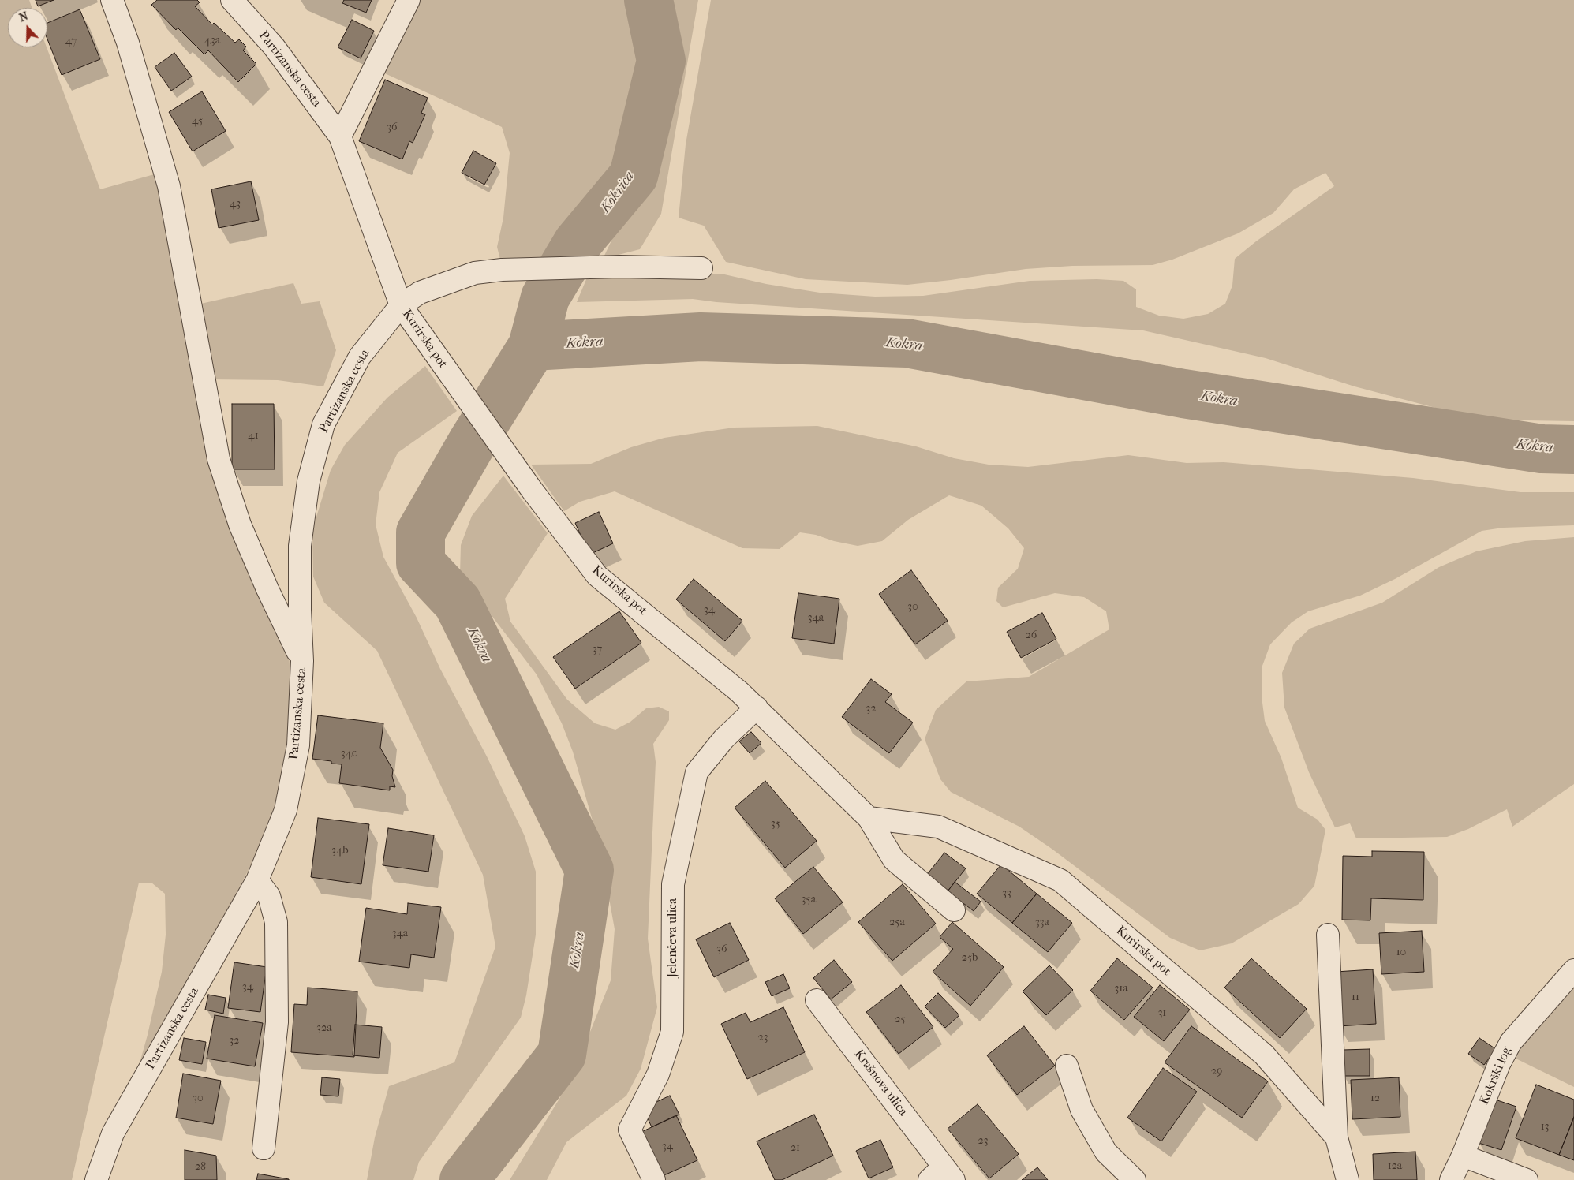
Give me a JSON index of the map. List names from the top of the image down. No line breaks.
{"streets":{"street":["Partizanska cesta","Kurirska pot","Jelenčeva ulica","Kokrški log","Krašnova ulica"]},"crossings":[["Partizanska cesta","Kurirska pot"],["Kurirska pot","Jelenčeva ulica"]],"water":["Kokrica","Kokra"],"house_numbers":["43a","47","45","36","43","41","30","34","34a","26","37","32","34c","35","34b","33","35a","25a","33a","34a","36","10","25b","34","31a","11","31","25","32a","23","32","29","30","12","13","23","34","21","12a","28"],"north":"top"}
